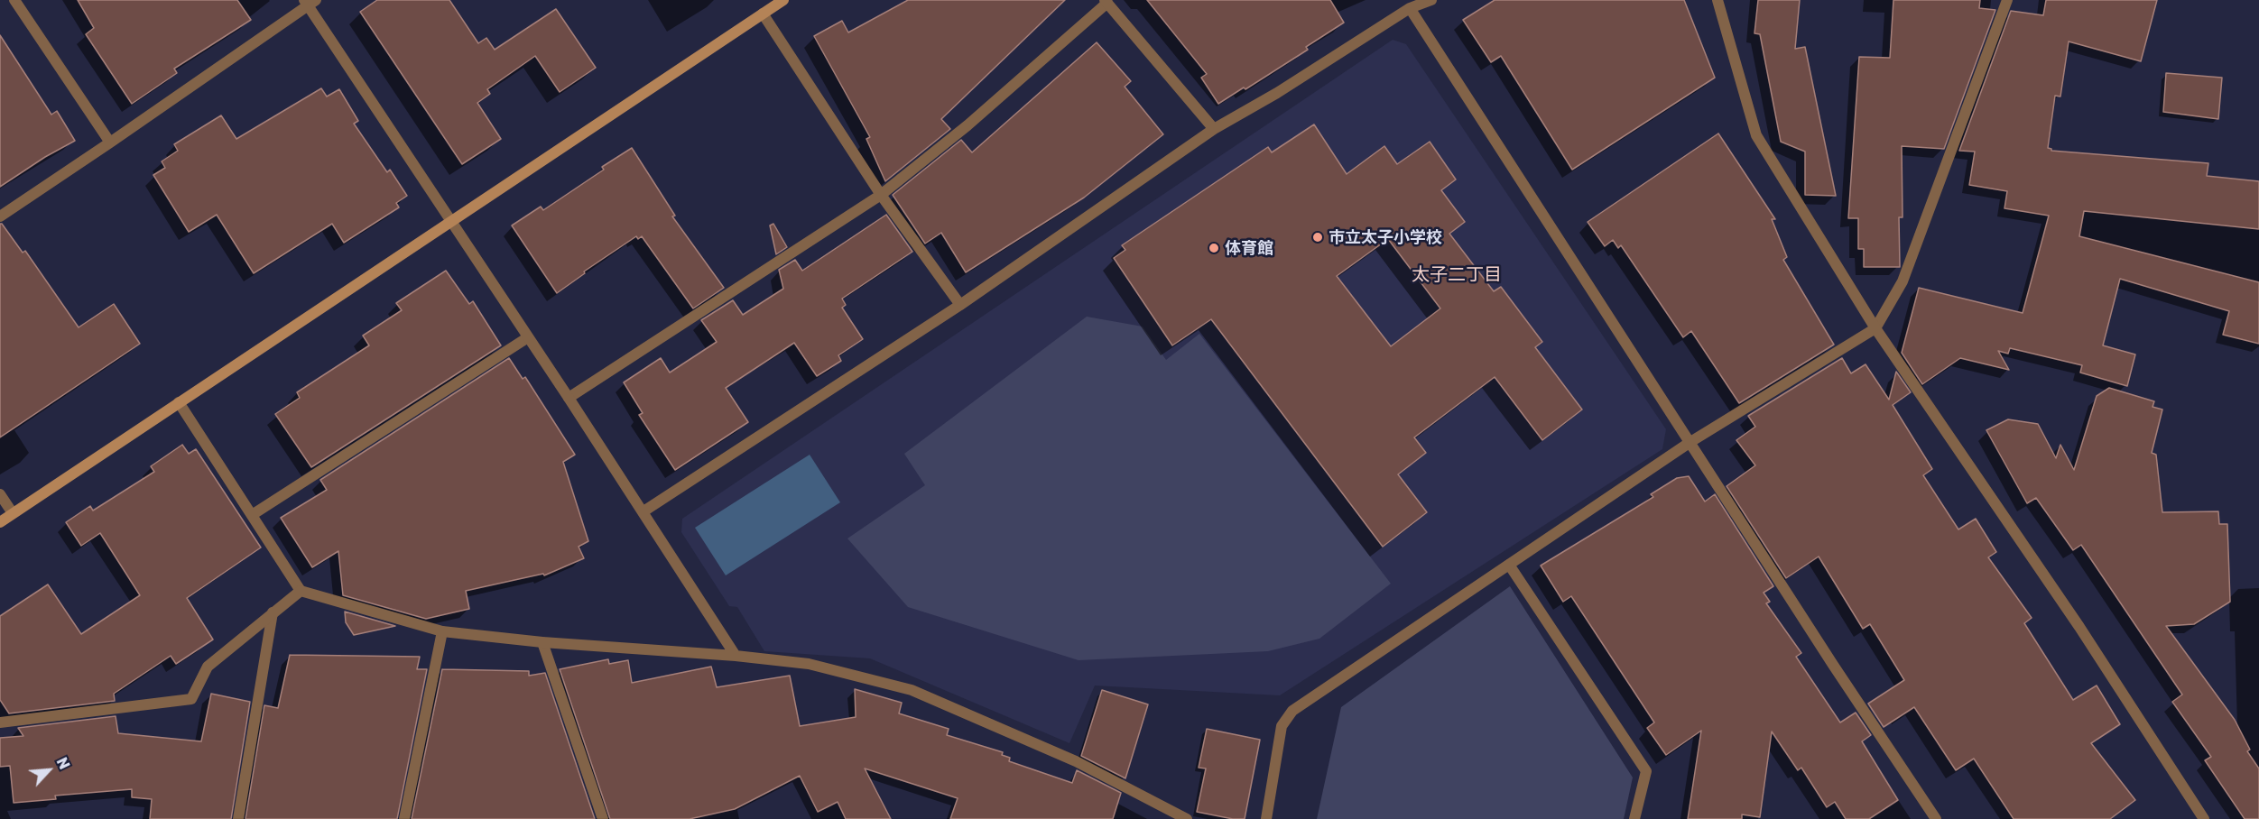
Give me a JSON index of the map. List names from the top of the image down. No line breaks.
{"districts":["太子二丁目"],"places":["市立太子小学校","体育館"],"north":"top right"}
